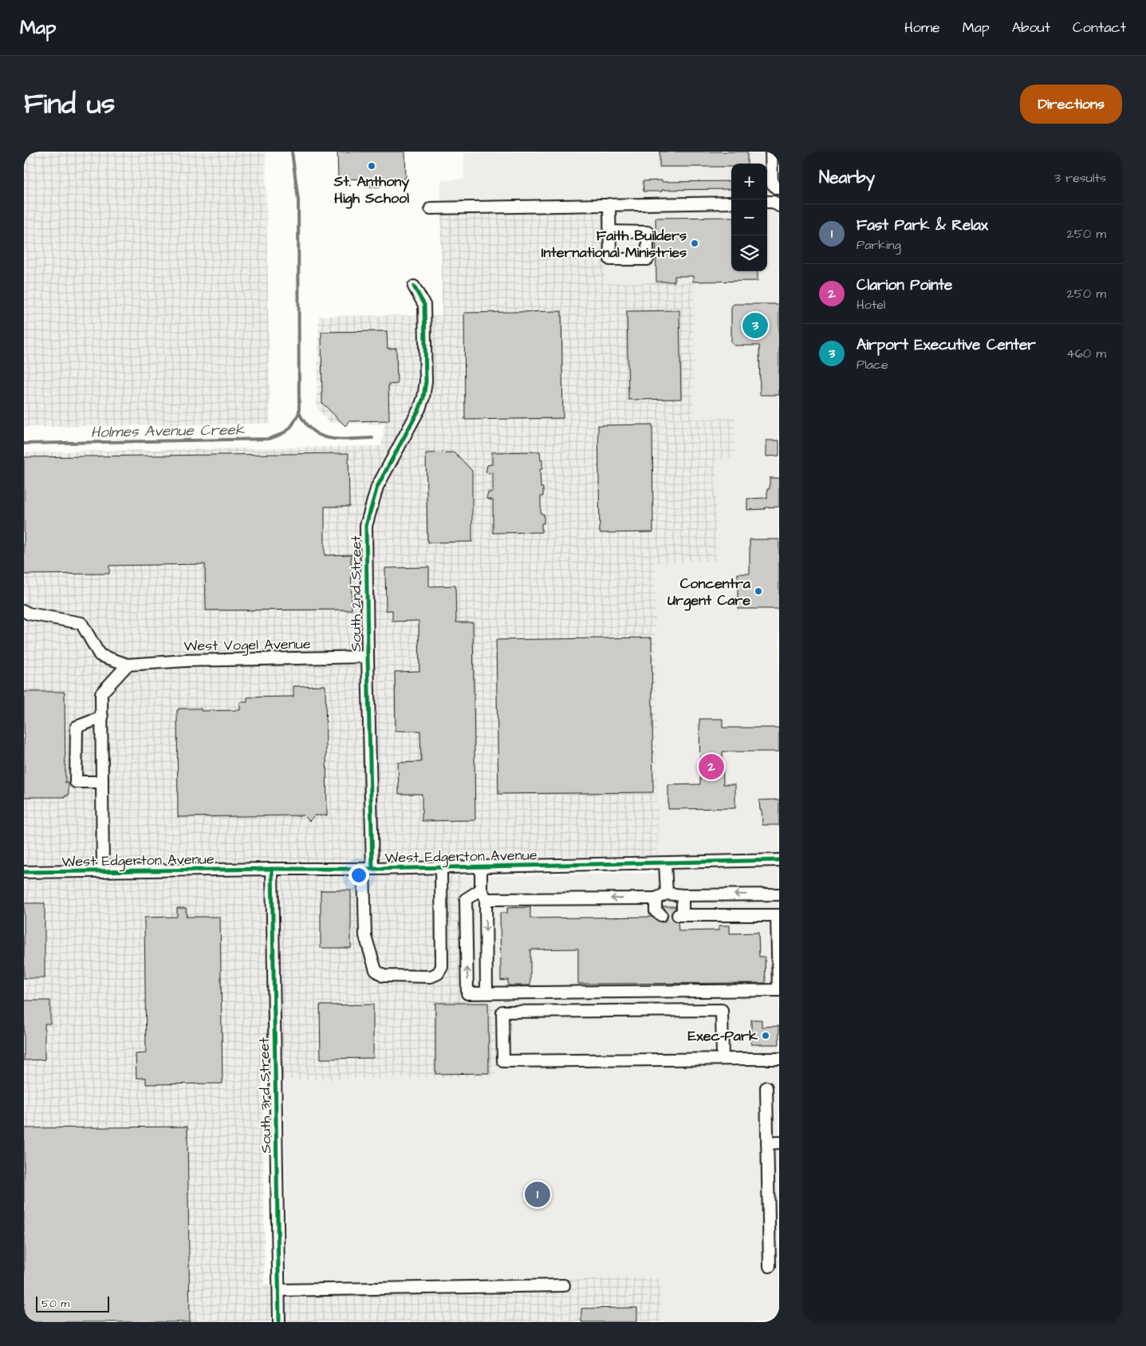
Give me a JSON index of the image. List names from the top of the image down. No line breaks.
{"streets":{"street":["South 2nd Street","West Vogel Avenue","West Edgerton Avenue","South 3rd Street"]},"crossings":[["South 2nd Street","West Vogel Avenue"],["South 2nd Street","West Edgerton Avenue"],["West Edgerton Avenue","South 3rd Street"]],"water":["Holmes Avenue Creek"],"places":["St. Anthony High School","Faith Builders International Ministries","Concentra Urgent Care","Exec-Park"],"scale_bar":"50 m","page":{"header":"Map","nav":["Home","Map","About","Contact"],"title":"Find us","buttons":"Directions","heading":["Nearby","3 results"],"map_buttons":["+","−"],"list":[{"mark":"1","name":"Fast Park & Relax","note":"Parking","value":"250 m"},{"mark":"2","name":"Clarion Pointe","note":"Hotel","value":"250 m"},{"mark":"3","name":"Airport Executive Center","note":"Place","value":"460 m"}],"pins":["3","2","1"],"scale":"50 m"}}
